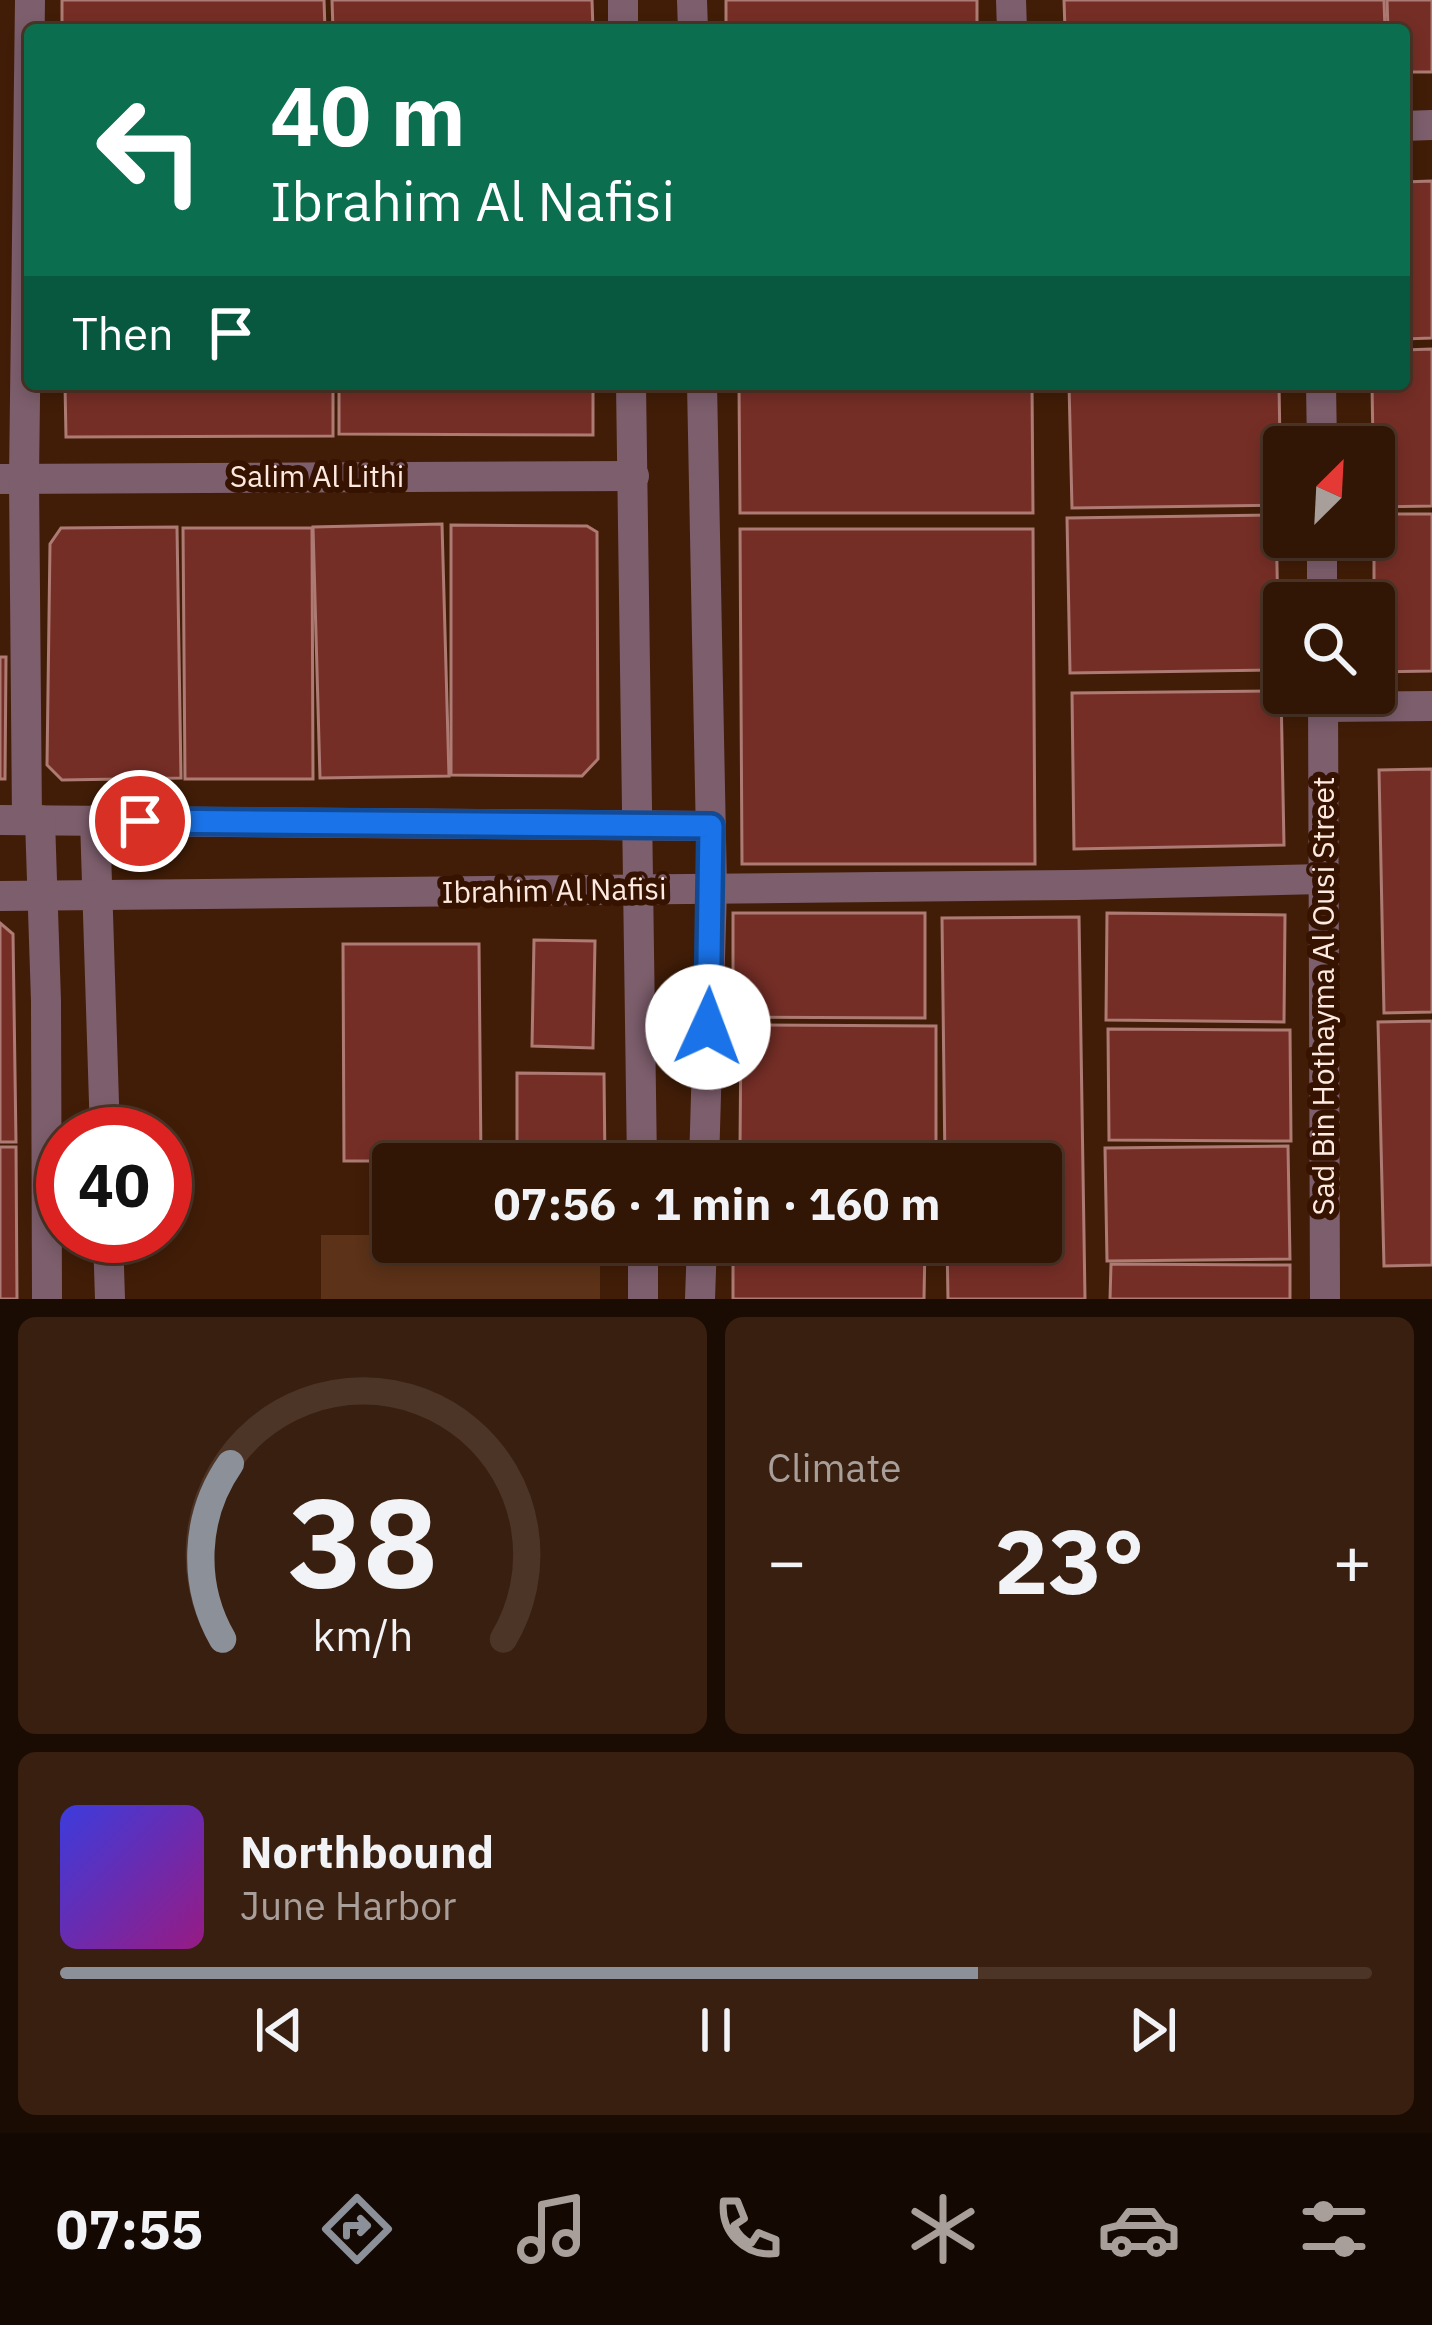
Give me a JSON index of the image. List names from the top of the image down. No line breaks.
{"streets":{"street":["Salim Al Lithi","Ibrahim Al Nafisi","Sad Bin Hothayma Al Ousi Street"]},"crossings":[["Ibrahim Al Nafisi","Sad Bin Hothayma Al Ousi Street"]],"north":"top right","page":{"turn":["40 m","Ibrahim Al Nafisi"],"then":"Then","limit":"40","trip":"07:56 · 1 min · 160 m","tile":"Climate","heat":["−","23°","+"],"song":["Northbound","June Harbor"],"tabs":"07:55","gauge":["38","km/h"]}}
